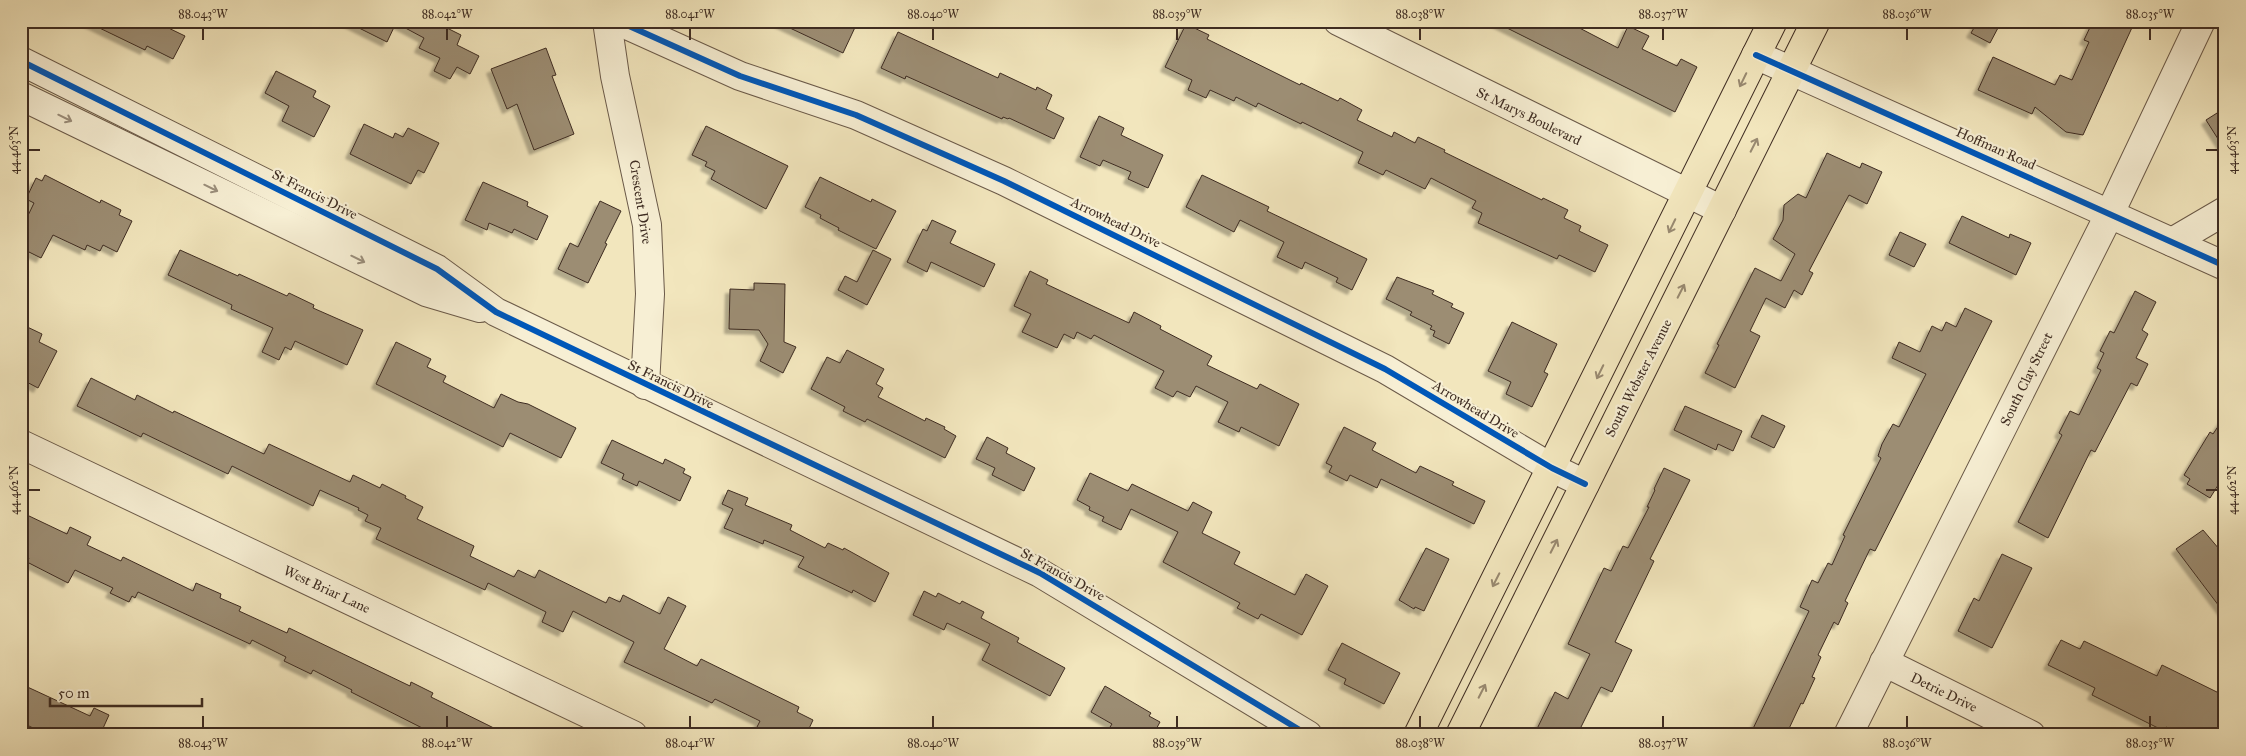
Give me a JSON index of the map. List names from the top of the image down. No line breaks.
{"streets":{"main road":["South Webster Avenue"],"street":["St Marys Boulevard","Hoffman Road","St Francis Drive","Crescent Drive","Arrowhead Drive","South Clay Street","West Briar Lane","Detrie Drive"]},"crossings":[["St Marys Boulevard","South Webster Avenue"],["Hoffman Road","South Webster Avenue"],["Hoffman Road","South Clay Street"],["St Francis Drive","Crescent Drive"],["Arrowhead Drive","South Webster Avenue"],["South Clay Street","Detrie Drive"]],"scale_bar":"50 m","coordinates":["88.043°W","88.042°W","88.041°W","88.040°W","88.039°W","88.038°W","88.037°W","88.036°W","88.035°W","44.463°N","44.462°N"]}
